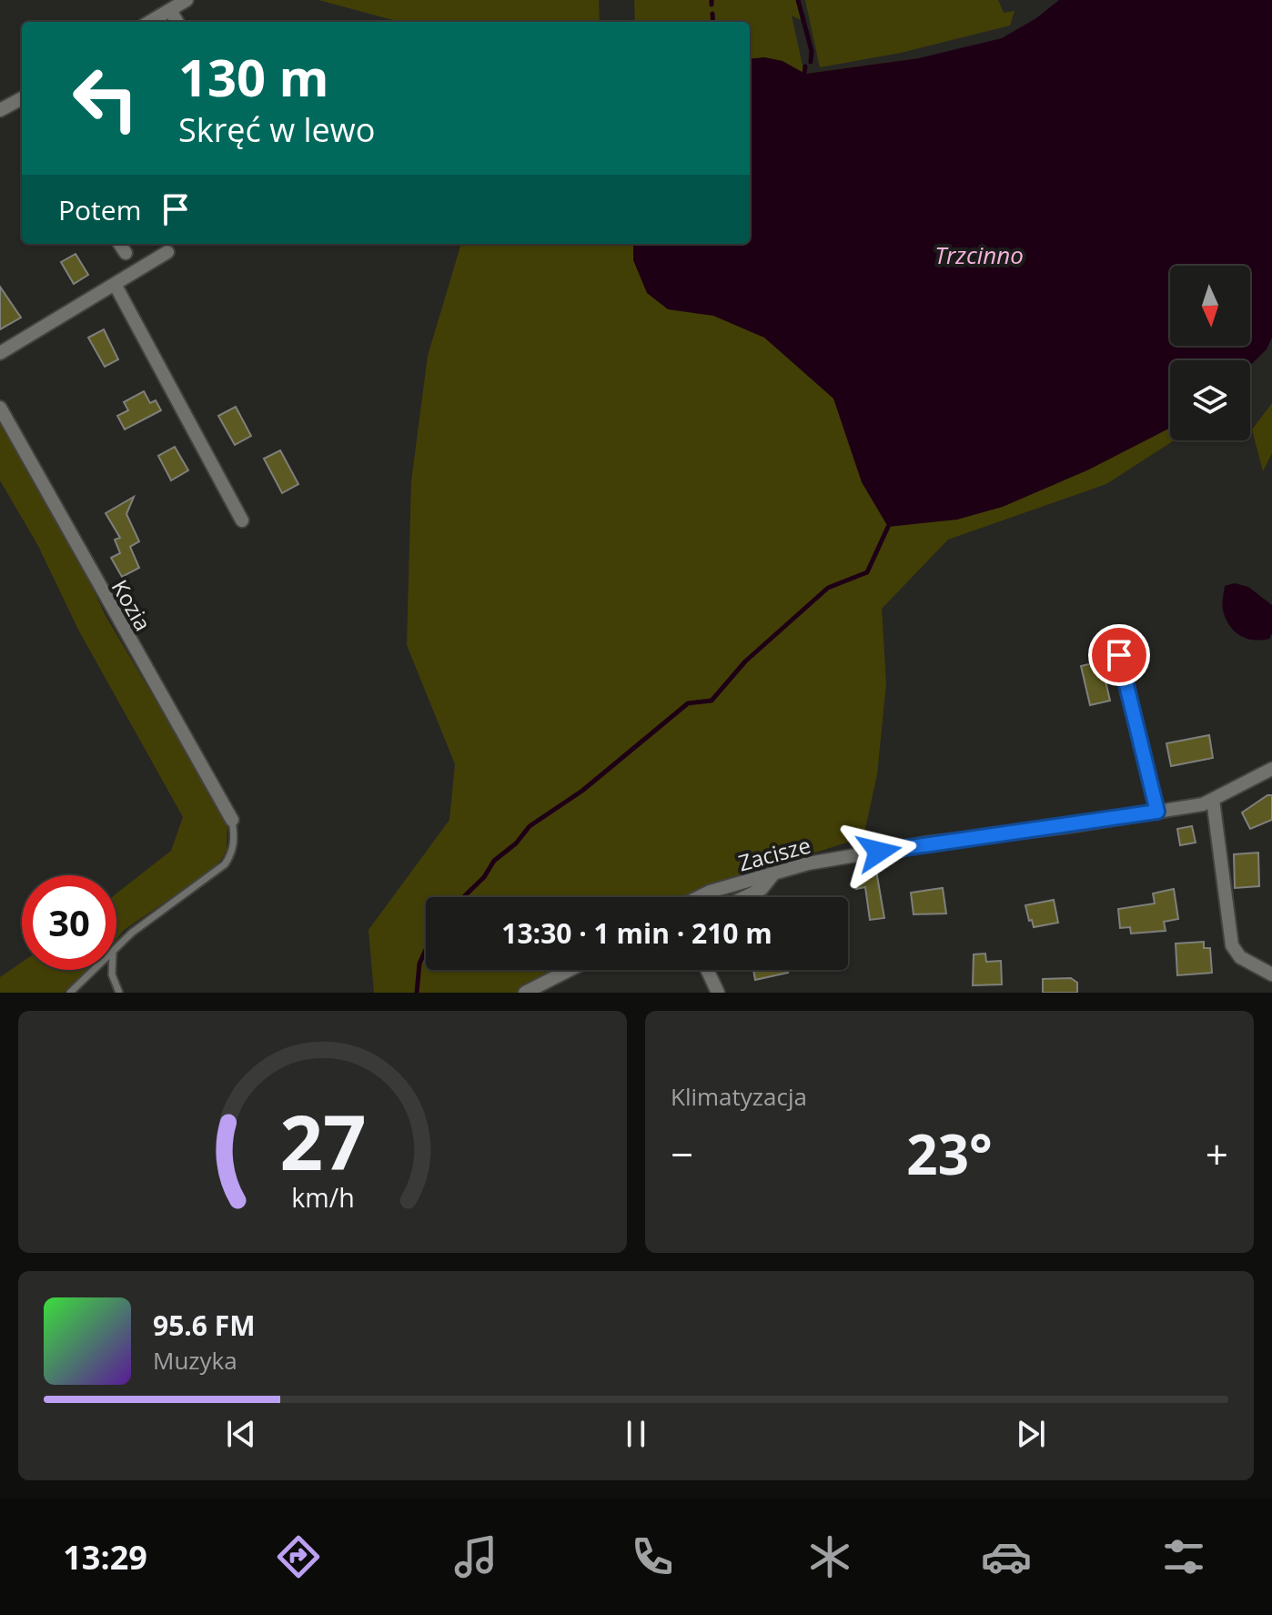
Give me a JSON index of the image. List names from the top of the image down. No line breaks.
{"streets":{"street":["Kozia","Zacisze"]},"water":["Trzcinno"],"north":"bottom","page":{"turn":["130 m","Skręć w lewo"],"then":"Potem","limit":"30","trip":"13:30 · 1 min · 210 m","tile":"Klimatyzacja","heat":["−","23°","+"],"song":["95.6 FM","Muzyka"],"tabs":"13:29","gauge":["27","km/h"]}}
